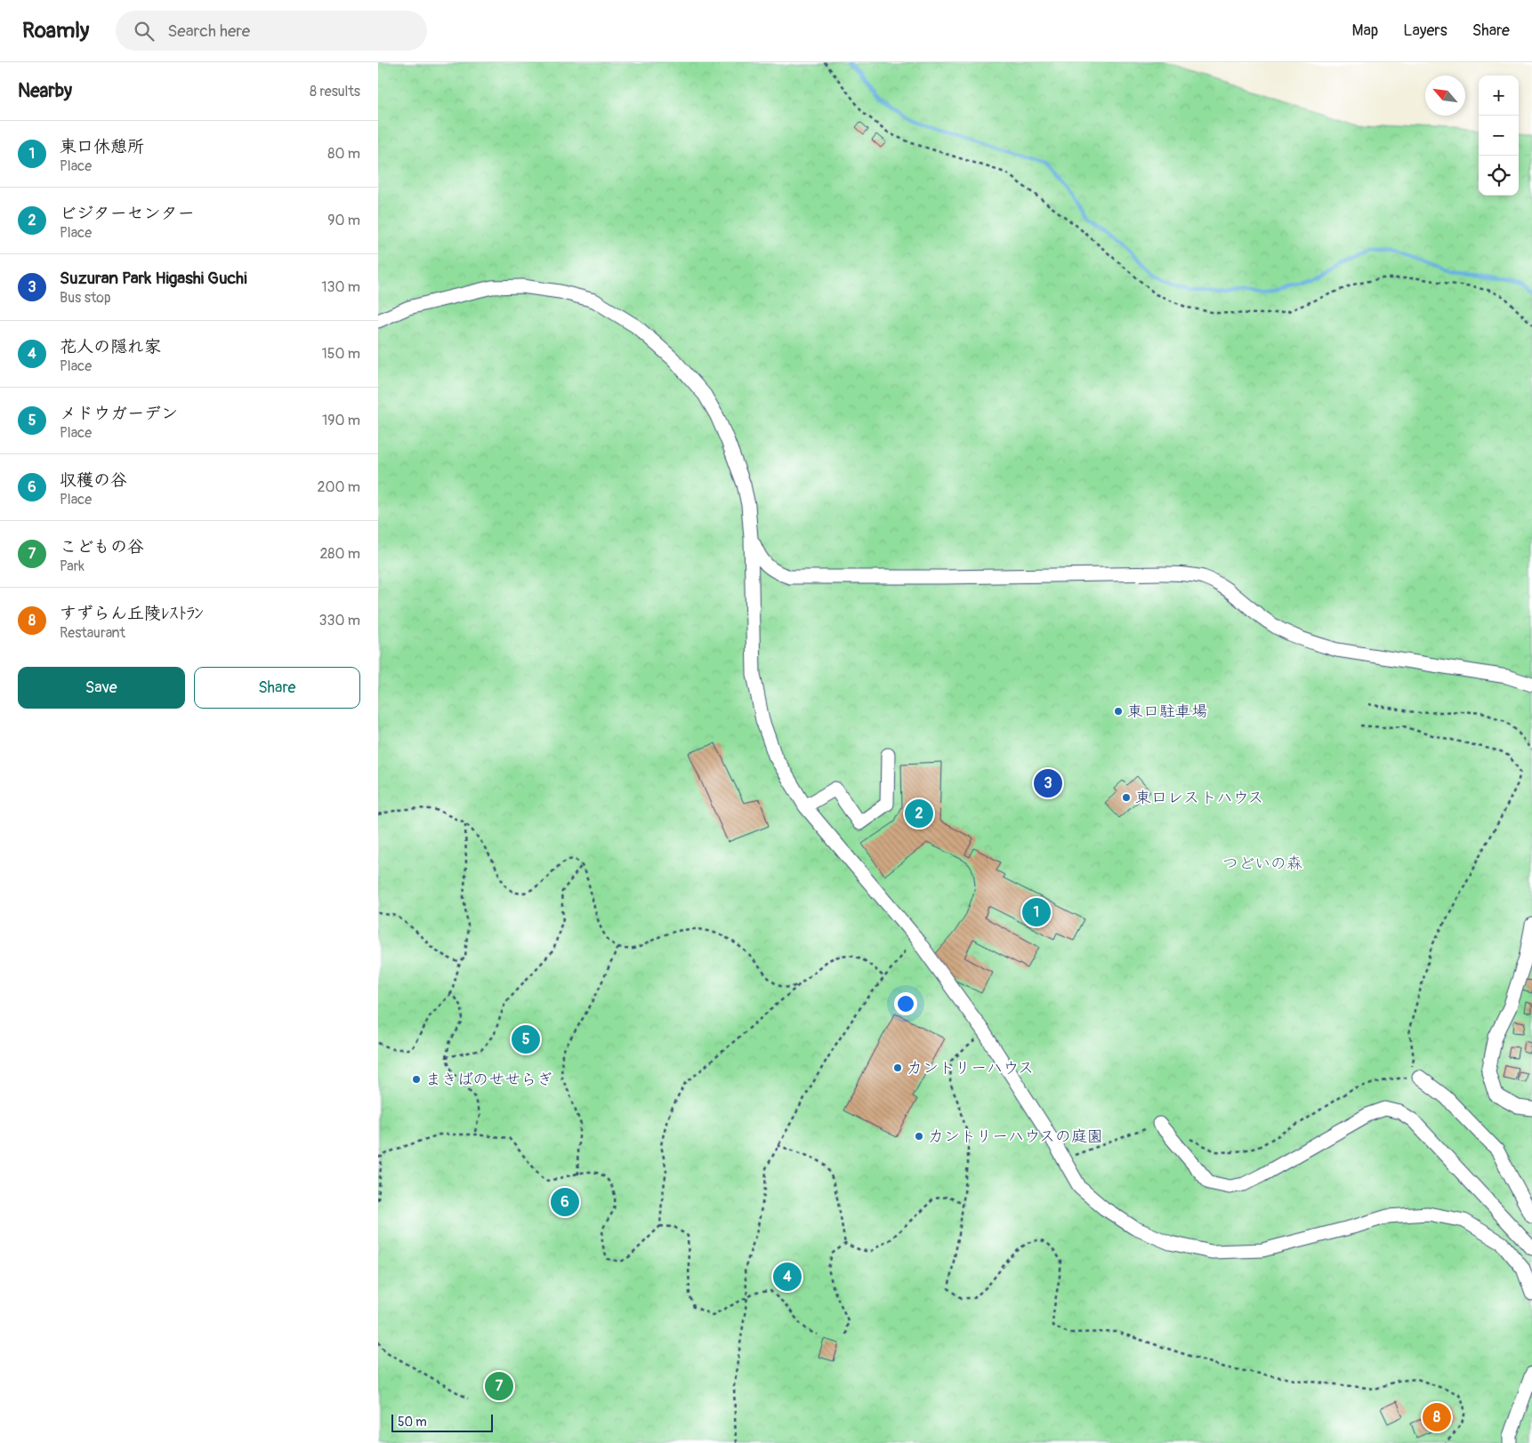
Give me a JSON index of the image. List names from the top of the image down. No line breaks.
{"parks":["つどいの森"],"places":["東口駐車場","東口レストハウス","カントリーハウス","まきばのせせらぎ","カントリーハウスの庭園"],"scale_bar":"50 m","north":"top left","page":{"header":"Roamly","search":"Search here","nav":["Map","Layers","Share"],"heading":["Nearby","8 results"],"map_buttons":["+","−"],"list":[{"mark":"1","name":"東口休憩所","note":"Place","value":"80 m"},{"mark":"2","name":"ビジターセンター","note":"Place","value":"90 m"},{"mark":"3","name":"Suzuran Park Higashi Guchi","note":"Bus stop","value":"130 m"},{"mark":"4","name":"花人の隠れ家","note":"Place","value":"150 m"},{"mark":"5","name":"メドウガーデン","note":"Place","value":"190 m"},{"mark":"6","name":"収穫の谷","note":"Place","value":"200 m"},{"mark":"7","name":"こどもの谷","note":"Park","value":"280 m"},{"mark":"8","name":"すずらん丘陵ﾚｽﾄﾗﾝ","note":"Restaurant","value":"330 m"}],"buttons":["Save","Share"],"pins":["3","2","1","5","6","4","7","8"],"scale":"50 m"}}
